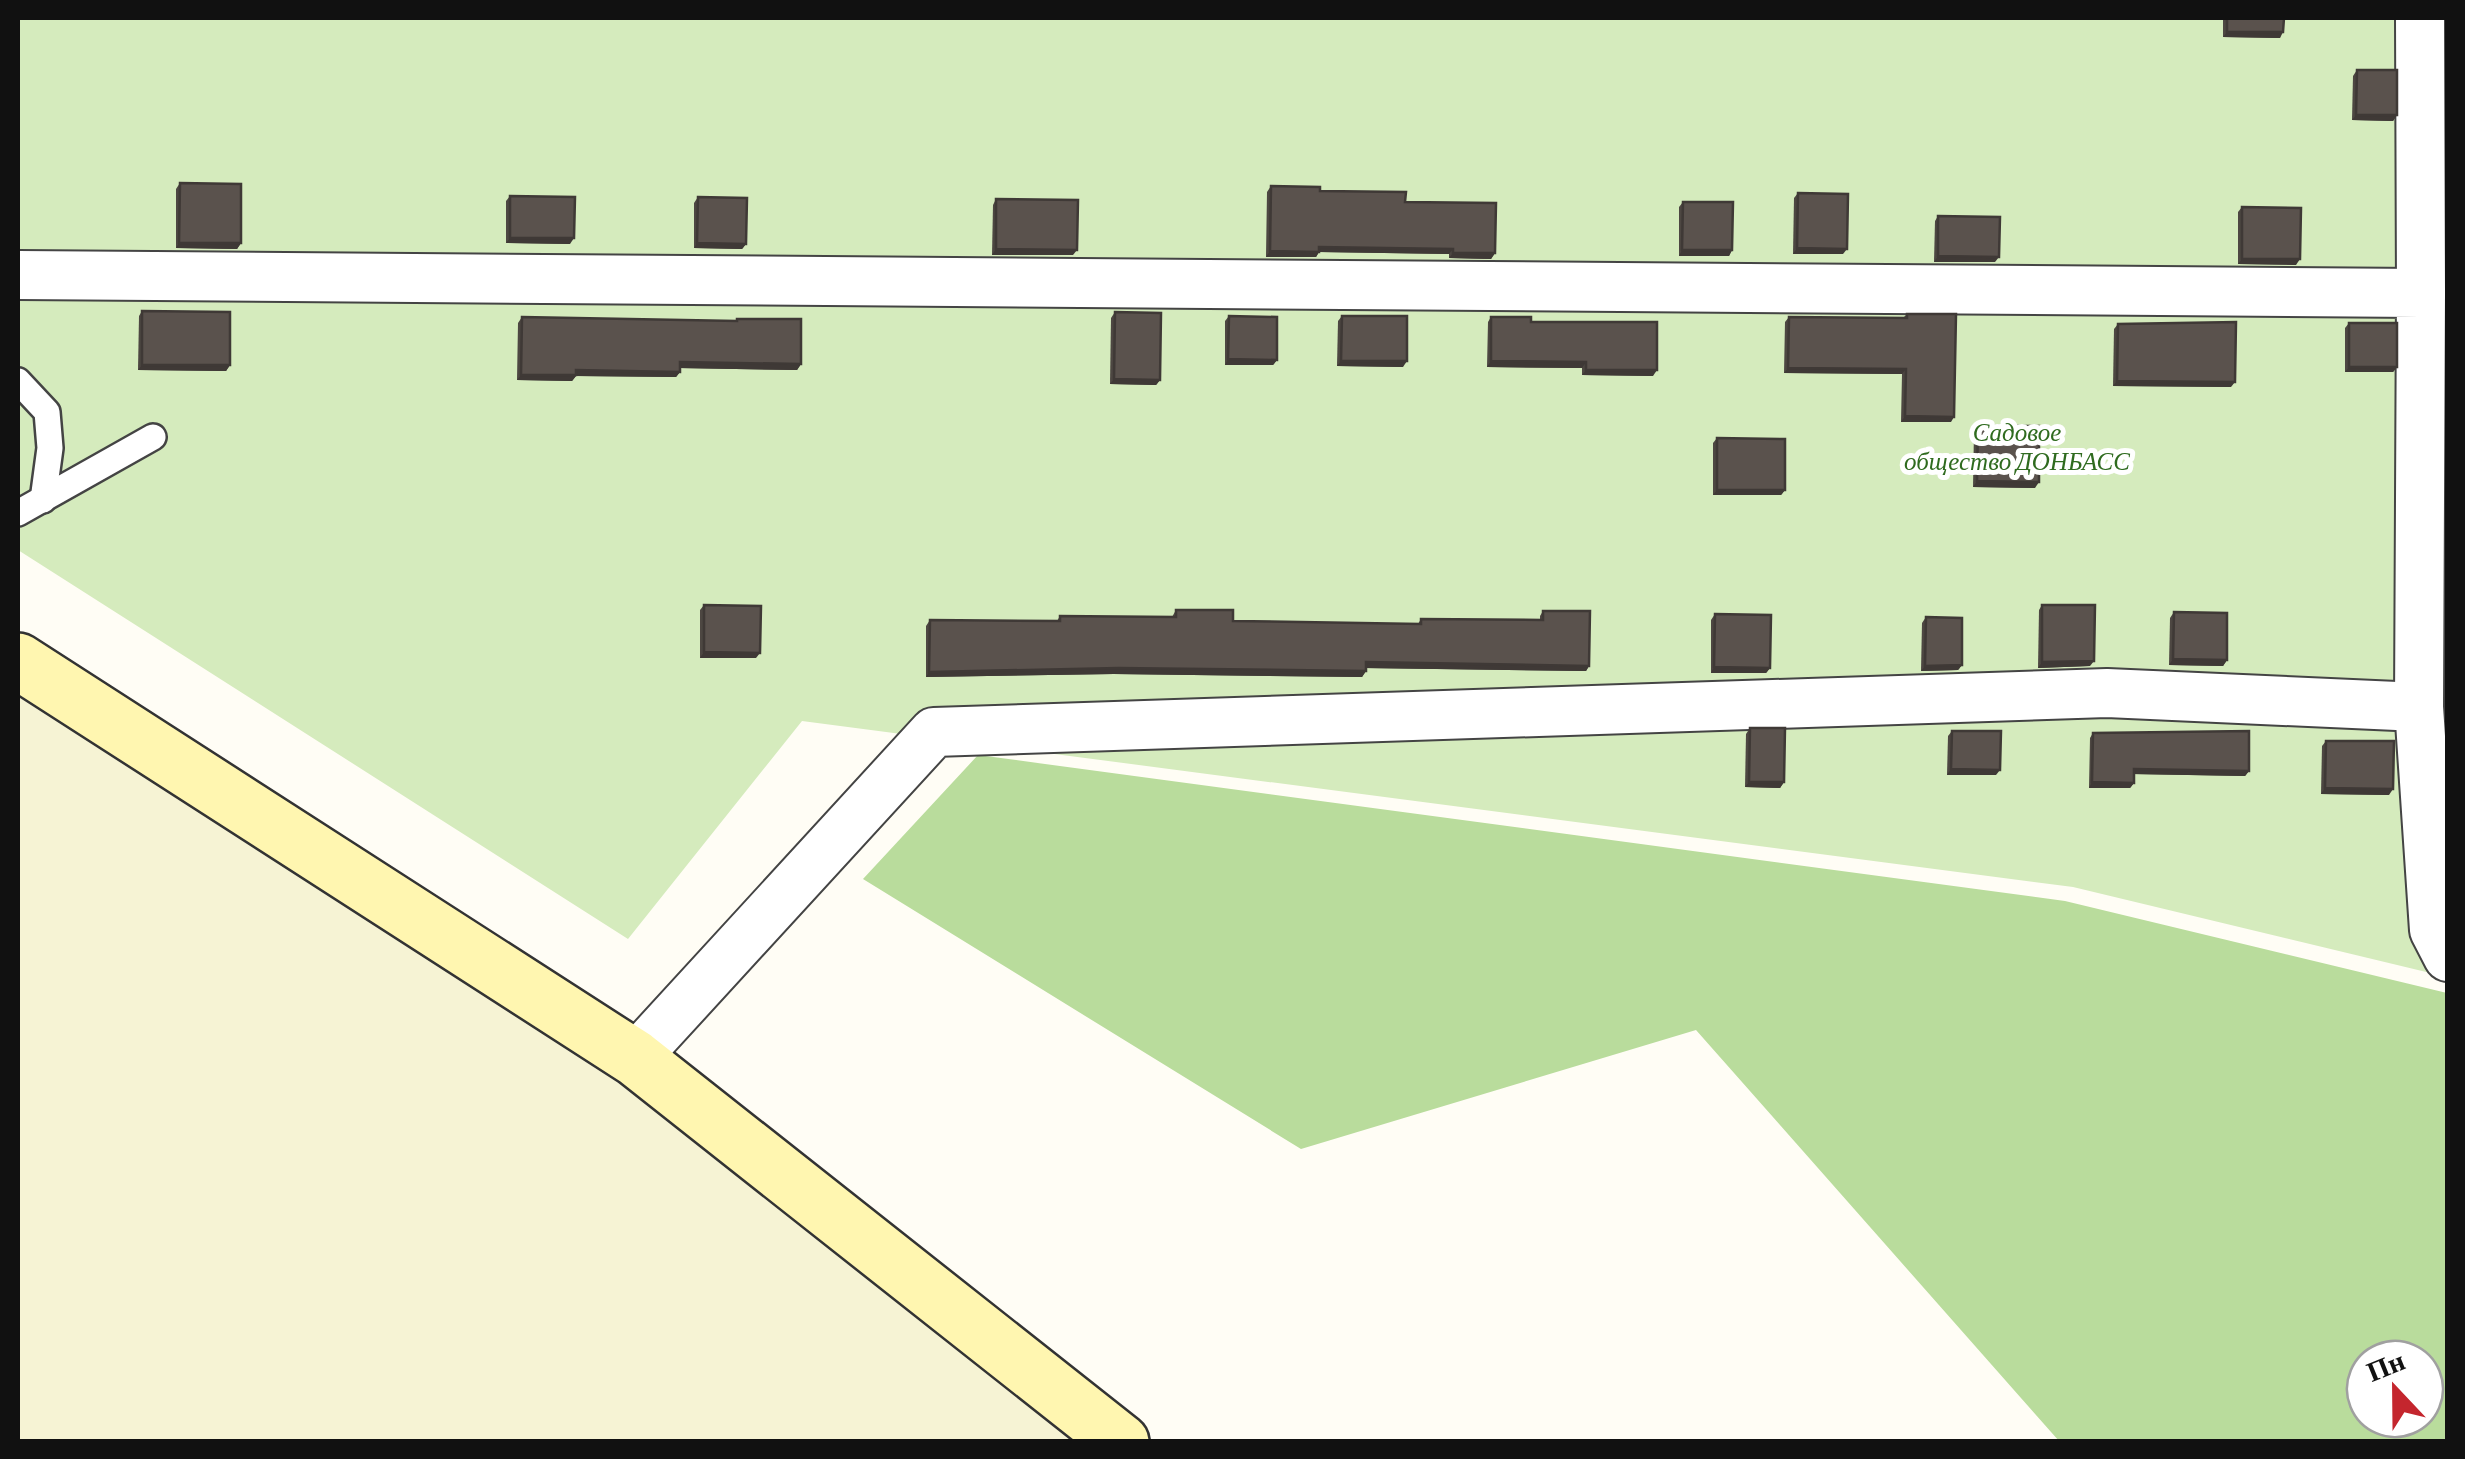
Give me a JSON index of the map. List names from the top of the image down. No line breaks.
{"parks":["Садовое общество ДОНБАСС"],"north":"top"}
